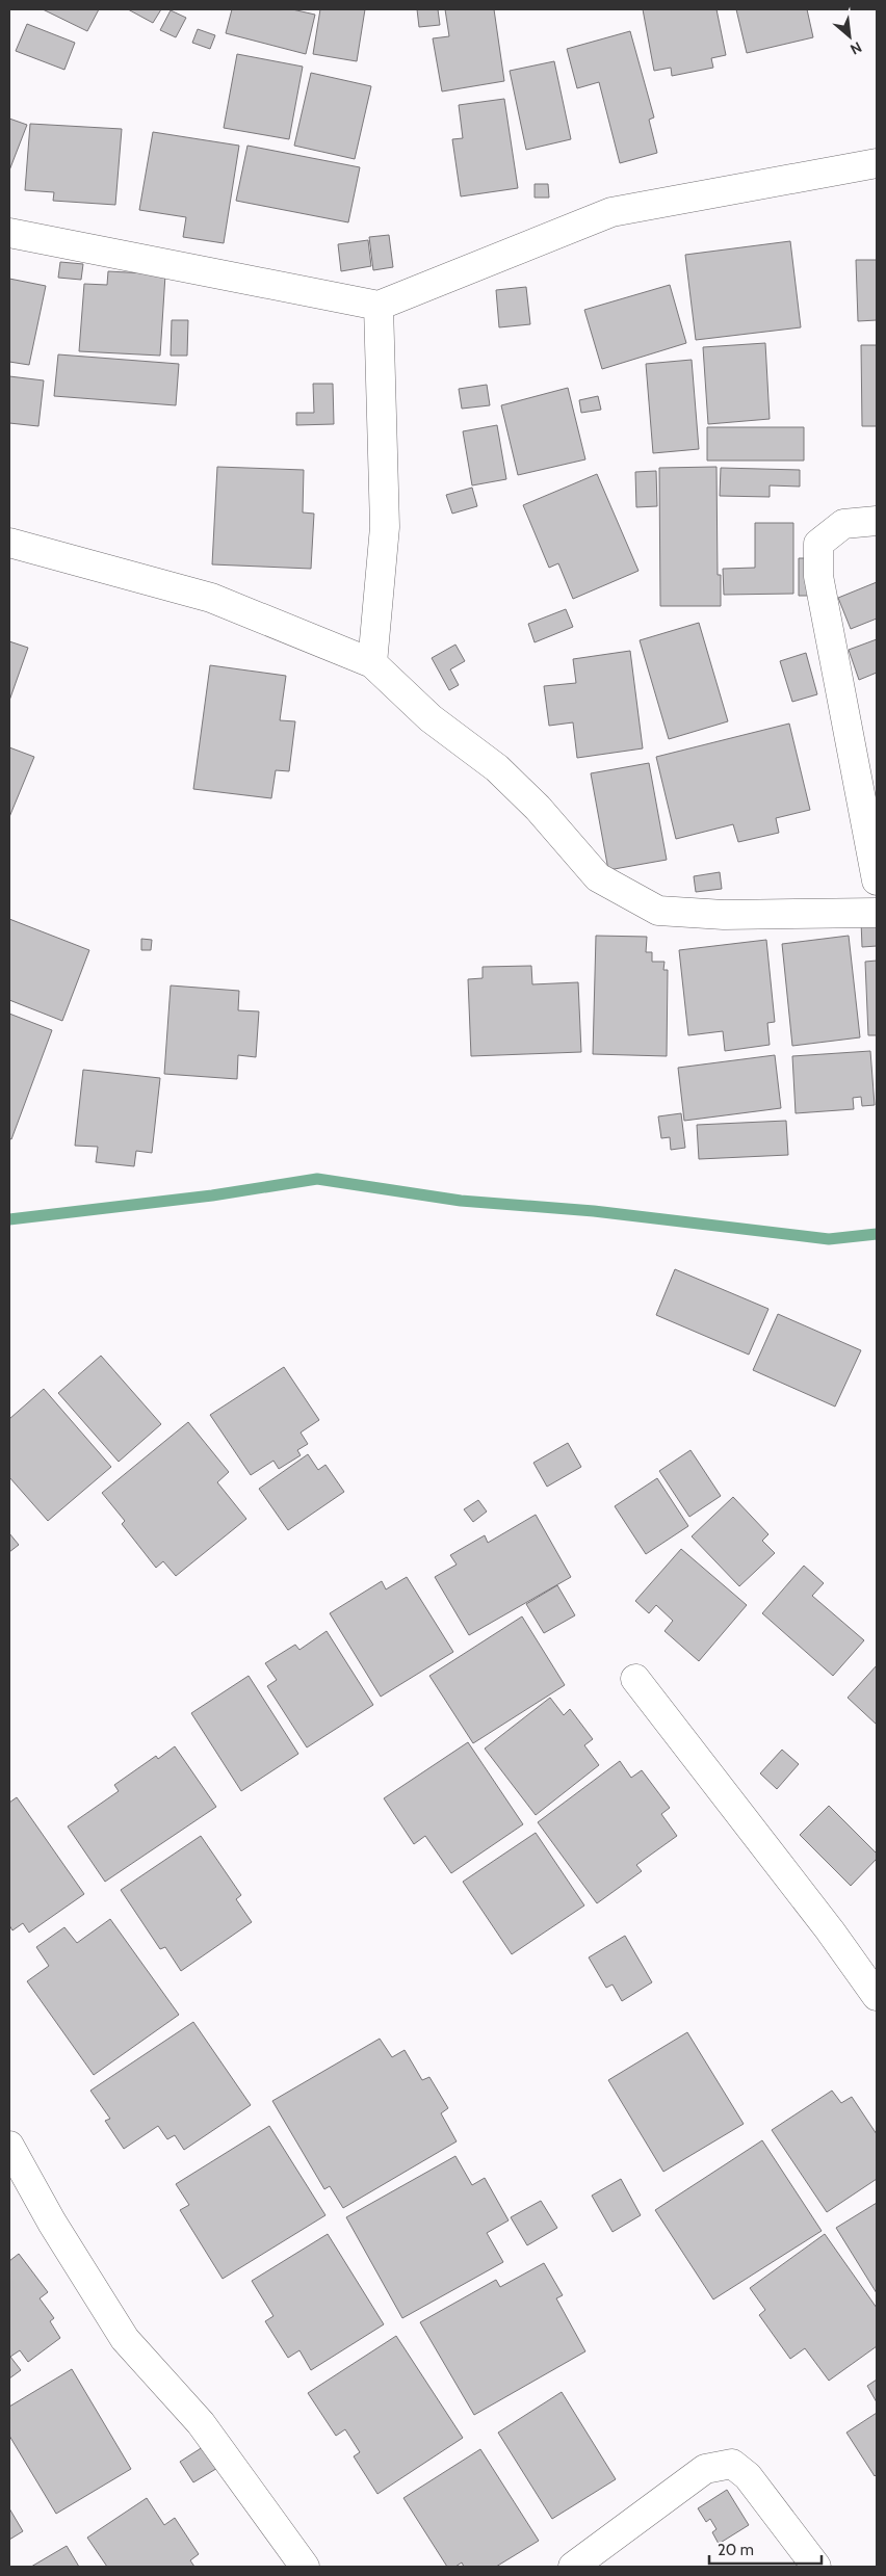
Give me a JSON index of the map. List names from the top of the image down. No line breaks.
{"scale_bar":"20 m","north":"bottom right"}
